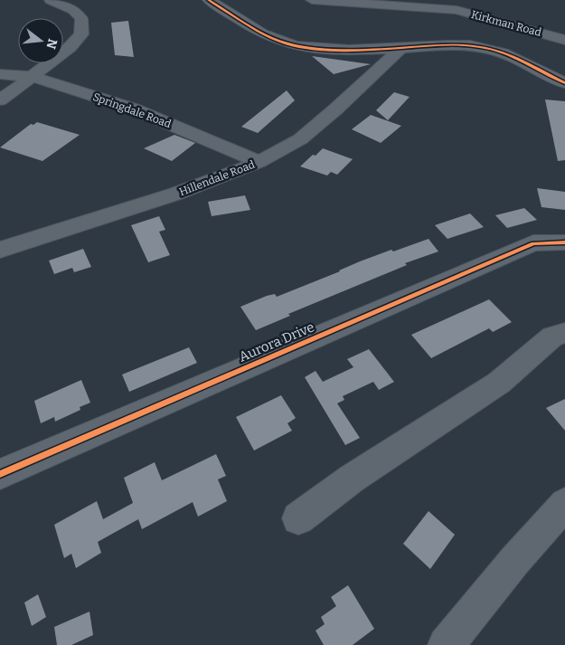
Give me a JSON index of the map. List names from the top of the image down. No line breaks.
{"streets":{"street":["Kirkman Road","Springdale Road","Hillendale Road","Aurora Drive"]},"crossings":[["Springdale Road","Hillendale Road"]],"north":"right"}
